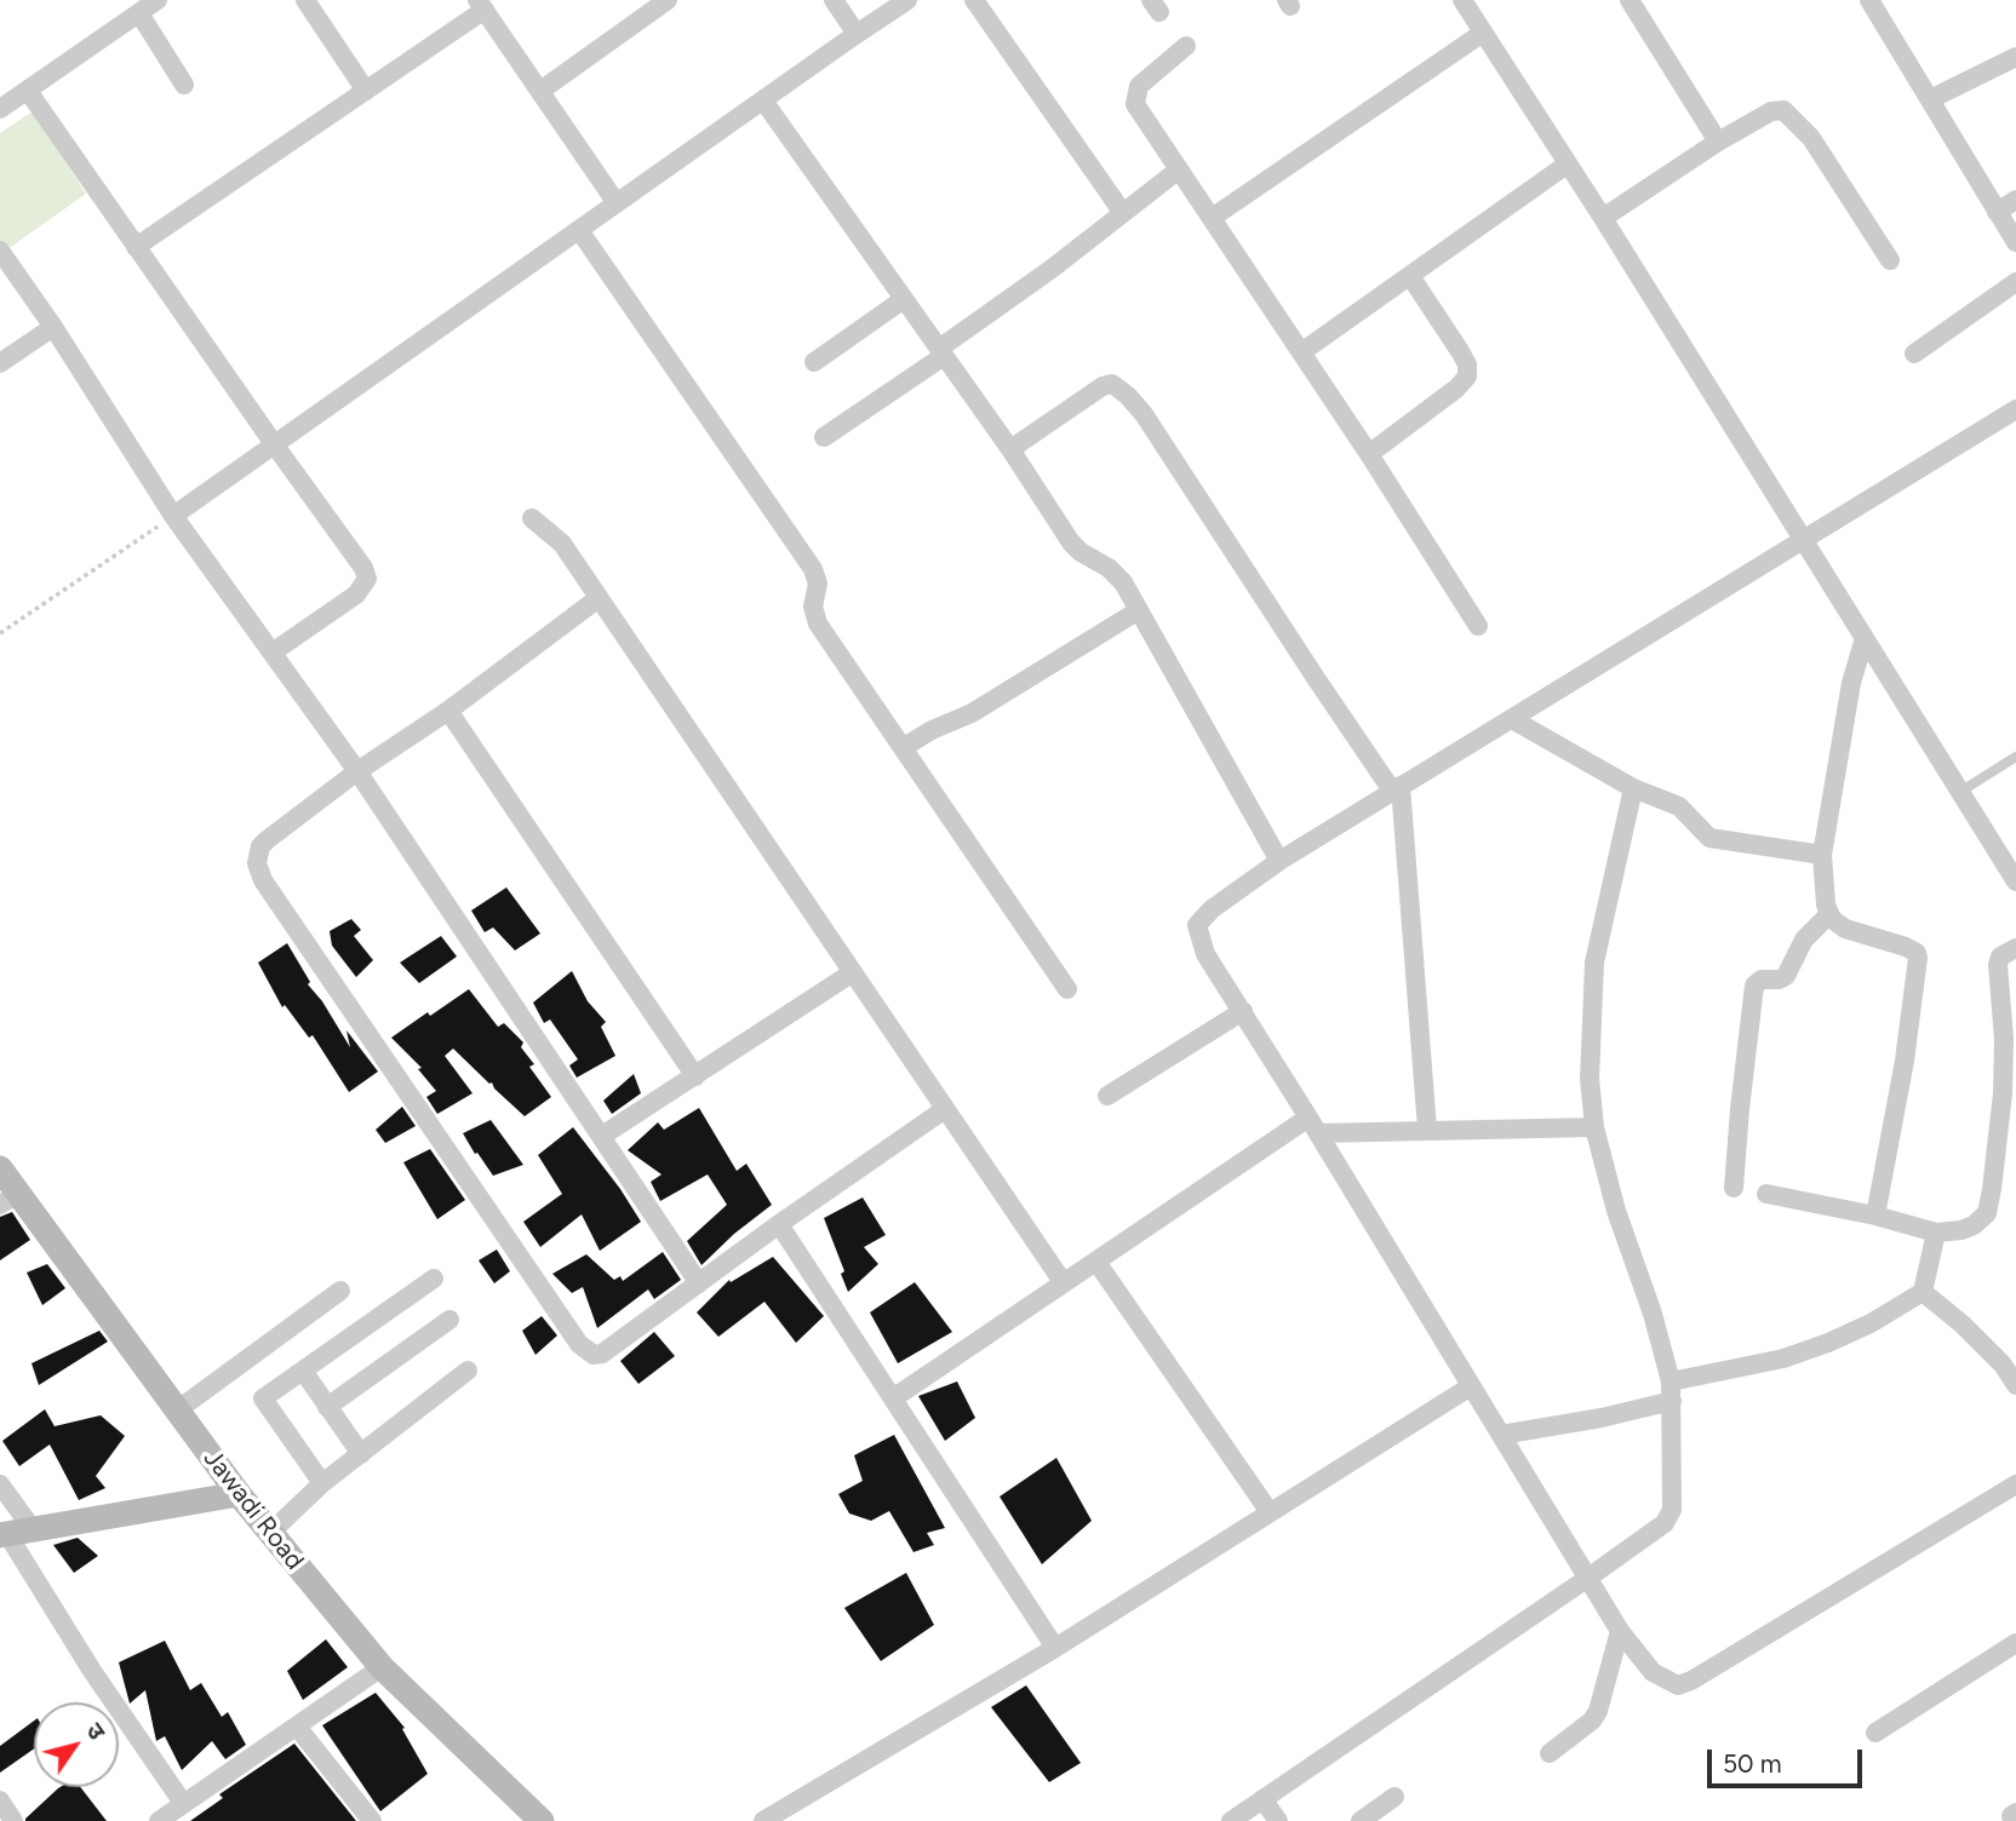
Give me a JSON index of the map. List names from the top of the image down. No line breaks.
{"streets":{"street":["Jawadi Road"]},"scale_bar":"50 m","north":"top right"}
